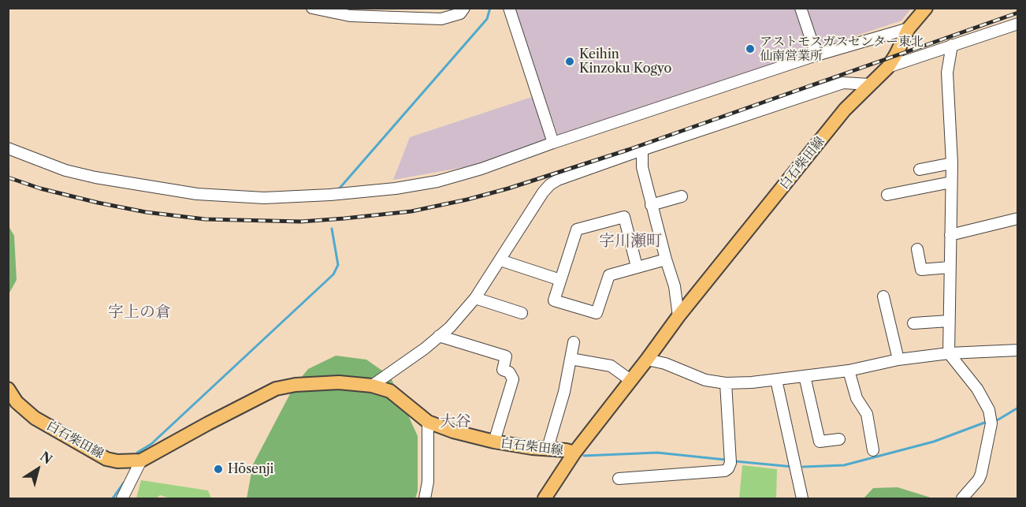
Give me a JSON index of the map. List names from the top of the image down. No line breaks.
{"streets":{"main road":["白石柴田線"]},"districts":["字川瀬町","字上の倉","大谷"],"places":["アストモスガスセンター東北 仙南営業所","Keihin Kinzoku Kogyo","Hōsenji"],"north":"top right"}
